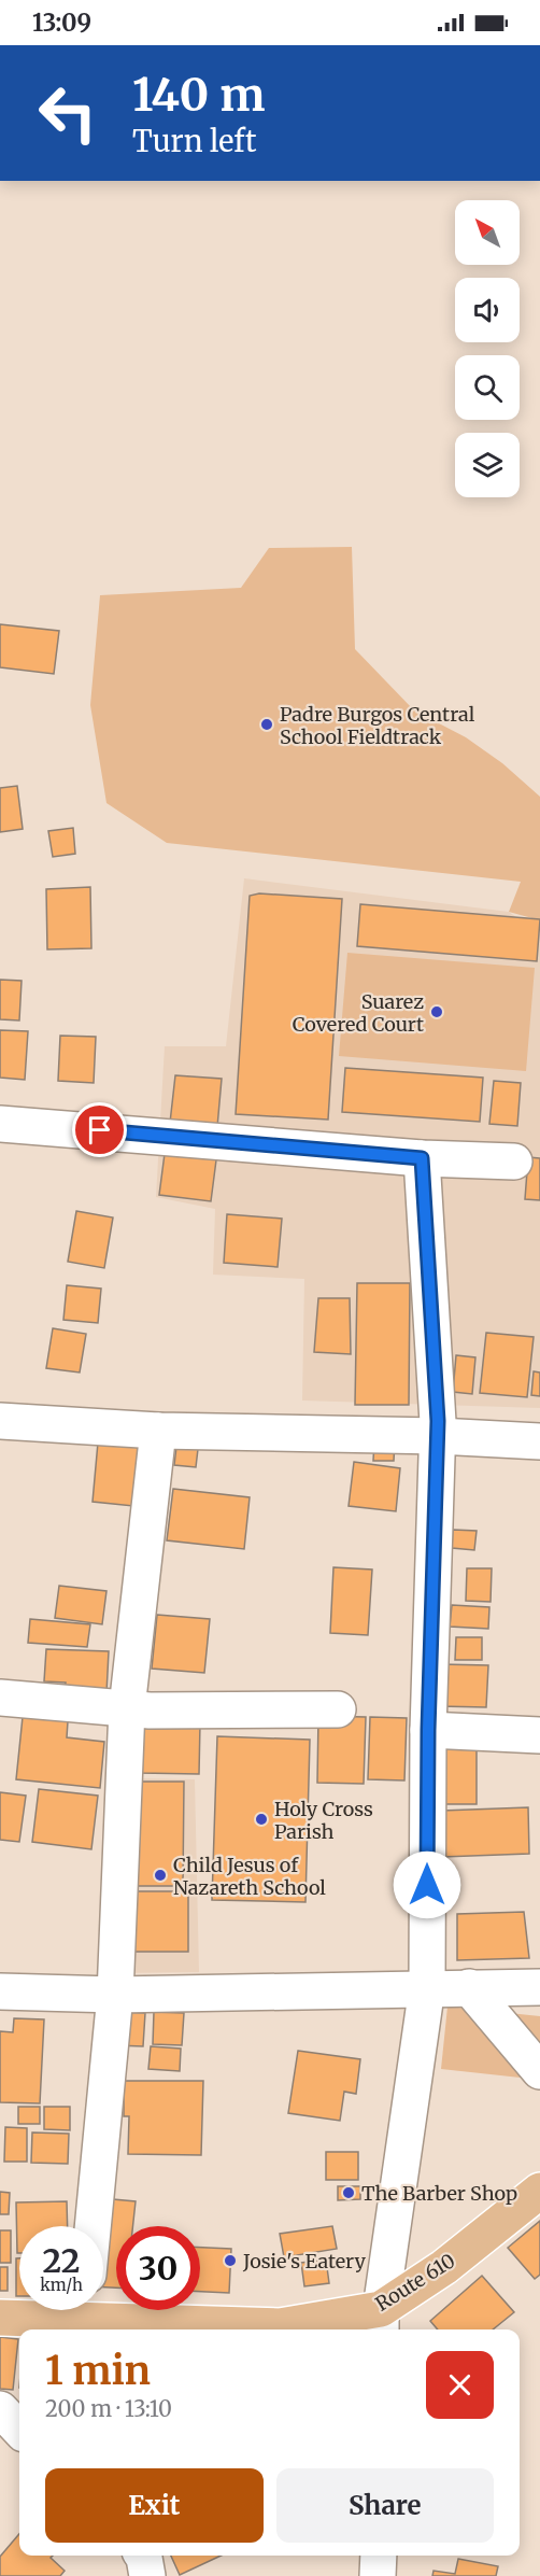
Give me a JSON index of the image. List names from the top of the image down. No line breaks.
{"streets":{"main road":["Route 610"]},"places":["Padre Burgos Central School Fieldtrack","Suarez Covered Court","Holy Cross Parish","Child Jesus of Nazareth School","The Barber Shop","Josie's Eatery"],"north":"top left","page":{"status":"13:09","turn":["140 m","Turn left"],"speed":"22 km/h","limit":"30","heading":["1 min","200 m · 13:10"],"buttons":["Exit","Share"]}}
